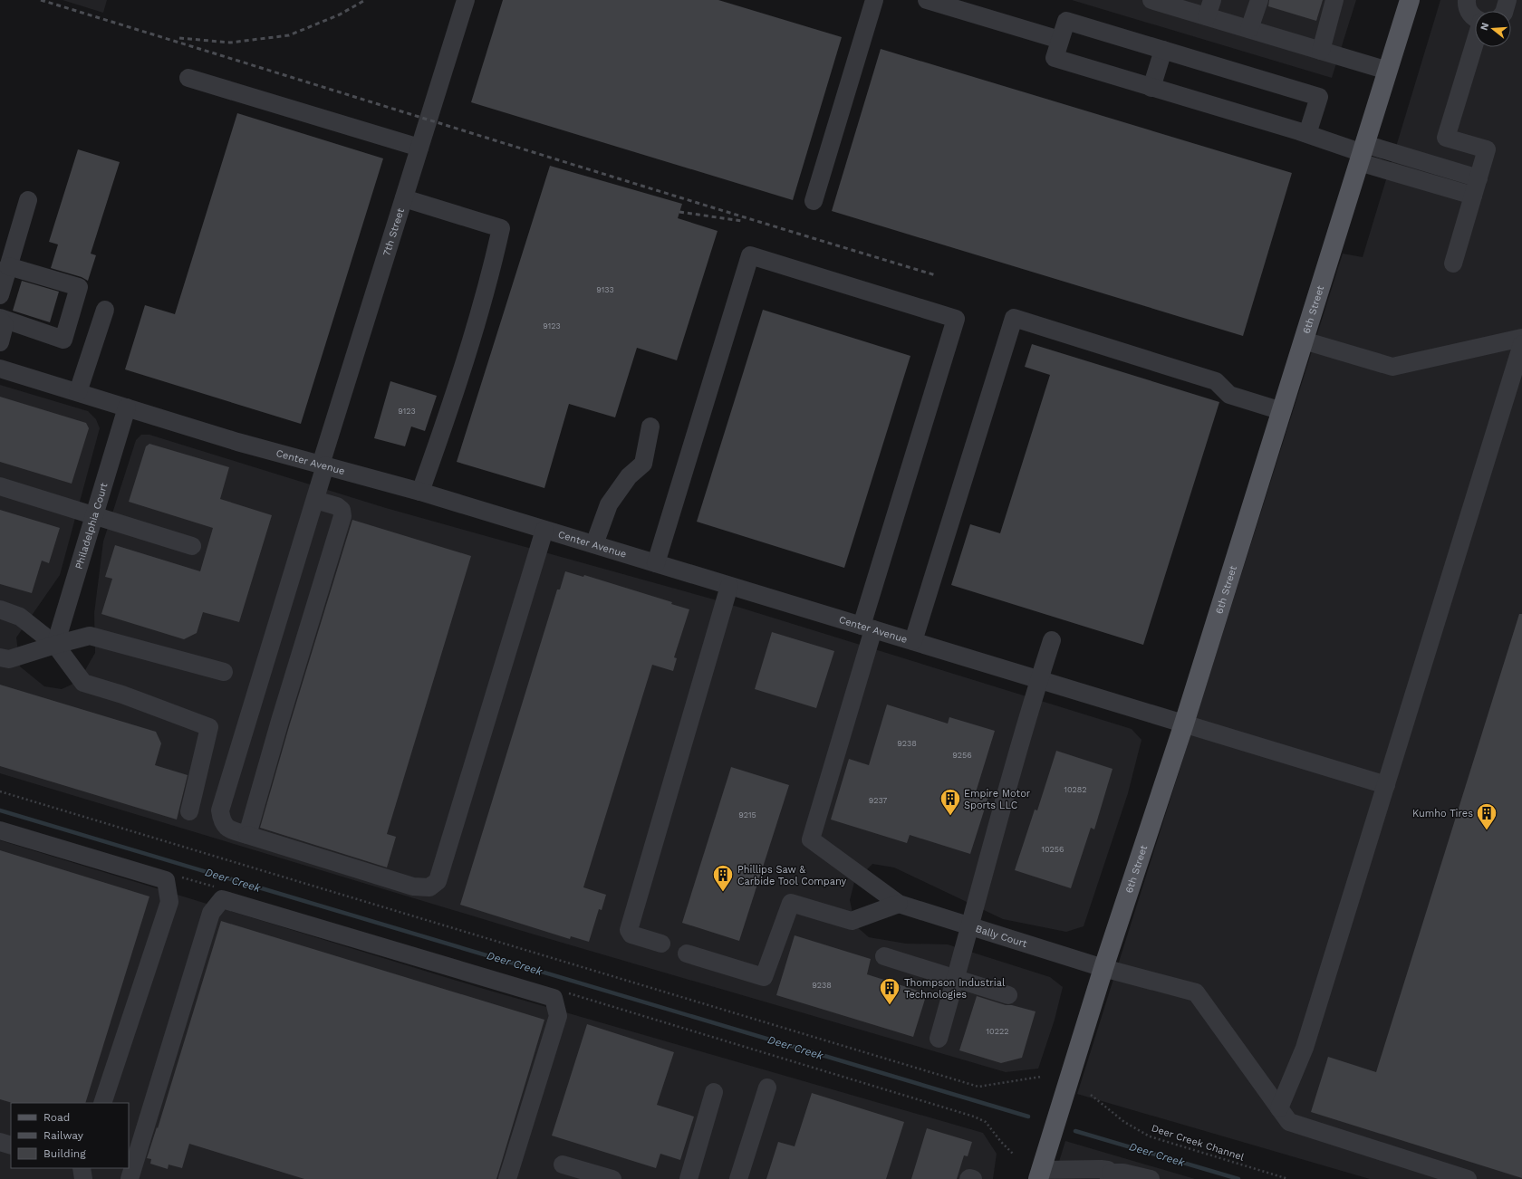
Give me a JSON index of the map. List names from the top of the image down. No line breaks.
{"streets":{"main road":["6th Street"],"street":["7th Street","Center Avenue","Philadelphia Court","Bally Court"],"path":["Deer Creek Channel"]},"crossings":[["7th Street","Center Avenue"],["6th Street","Center Avenue"],["6th Street","Bally Court"],["Center Avenue","Philadelphia Court"],["Center Avenue","Bally Court"]],"water":["Deer Creek"],"places":{"building":["Empire Motor Sports LLC","Kumho Tires","Phillips Saw & Carbide Tool Company","Thompson Industrial Technologies"]},"house_numbers":["9133","9123","9123","9238","9256","10282","9237","9215","10256","9238","10222"],"legend":["Road","Railway","Building"],"north":"left"}
